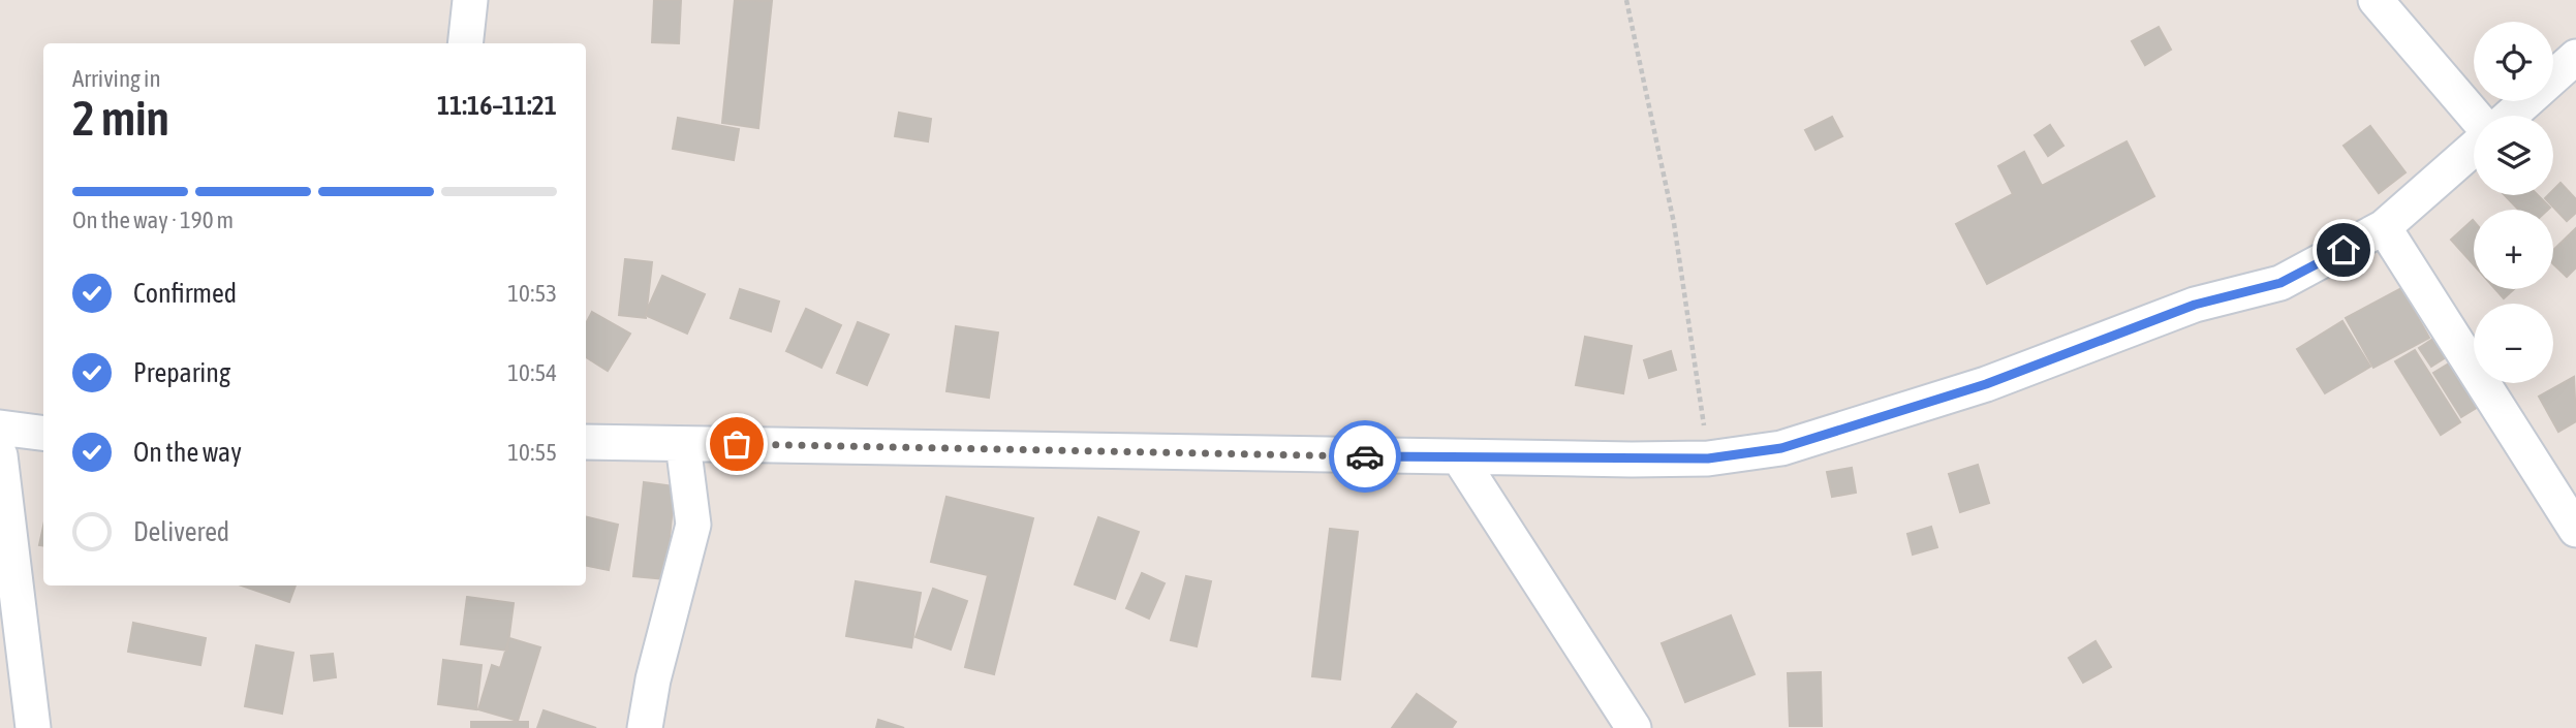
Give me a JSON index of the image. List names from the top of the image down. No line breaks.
{"page":{"map_buttons":["+","−"],"heading":["2 min","Arriving in","11:16–11:21"],"bar":"On the way · 190 m","list":[["Confirmed","10:53"],["Preparing","10:54"],["On the way","10:55"],"Delivered"]}}
